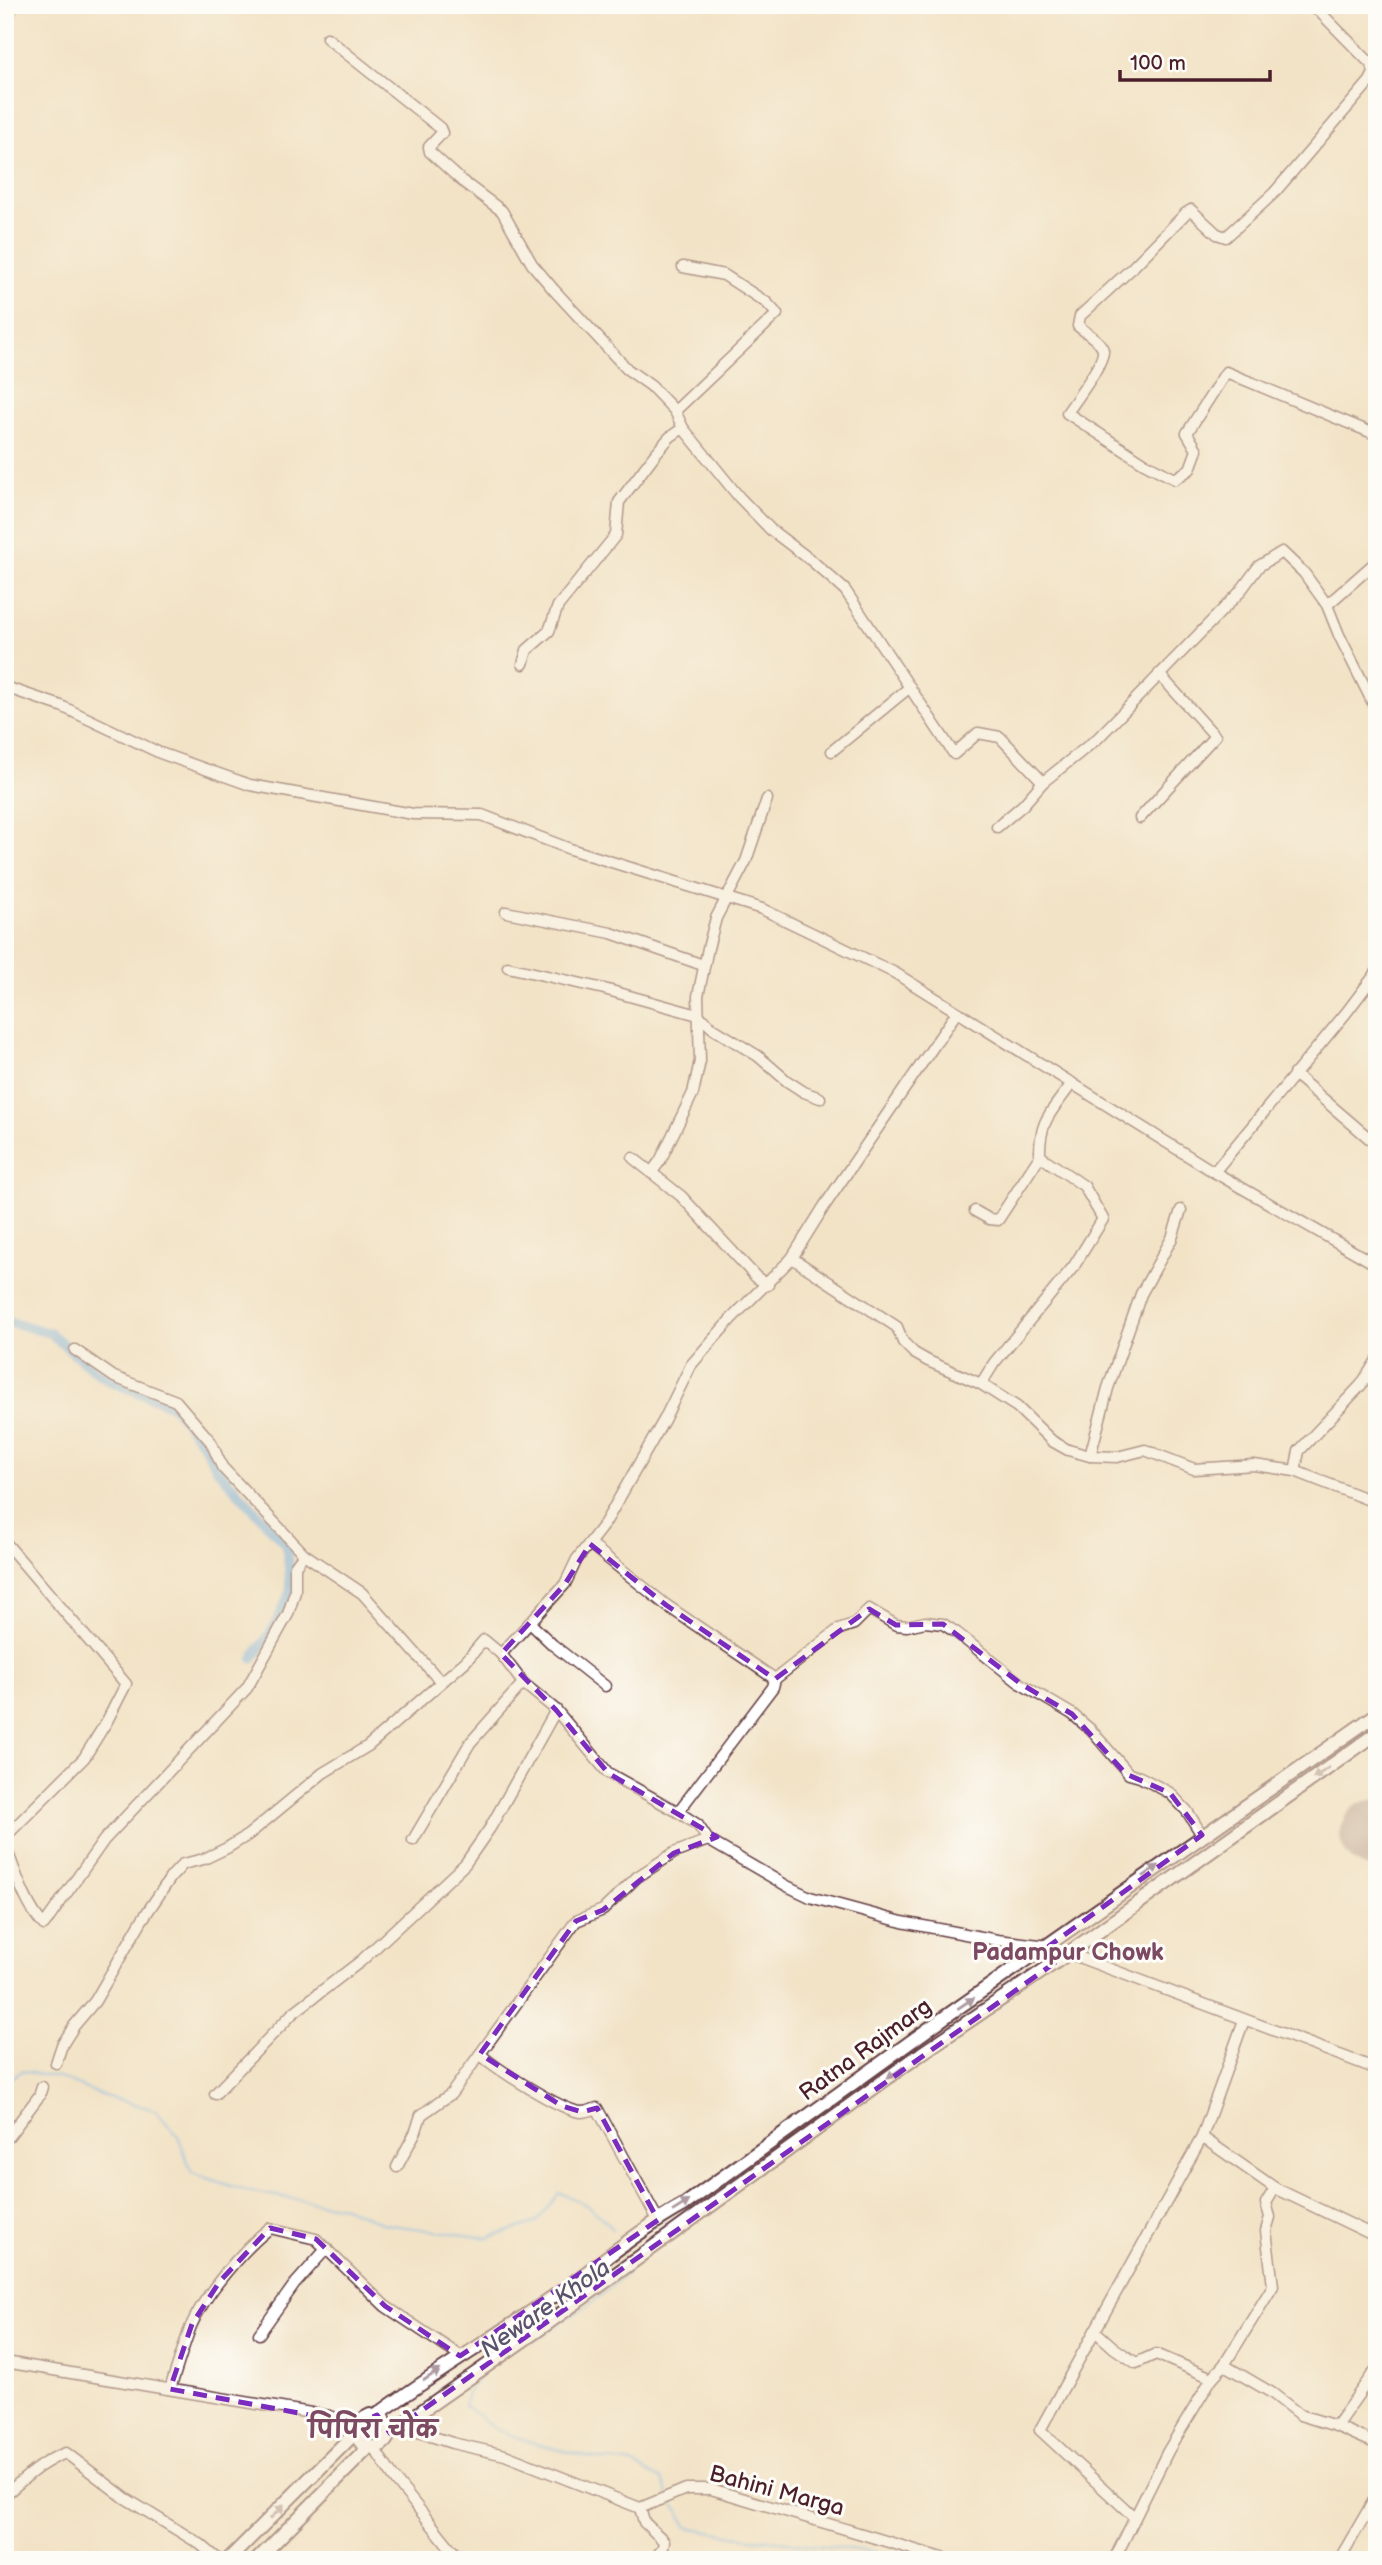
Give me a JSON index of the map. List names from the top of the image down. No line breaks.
{"streets":{"main road":["Ratna Rajmarg"],"street":["Bahini Marga"]},"districts":["Padampur Chowk","पिपिरा चोक"],"water":["Neware Khola"],"scale_bar":"100 m"}
